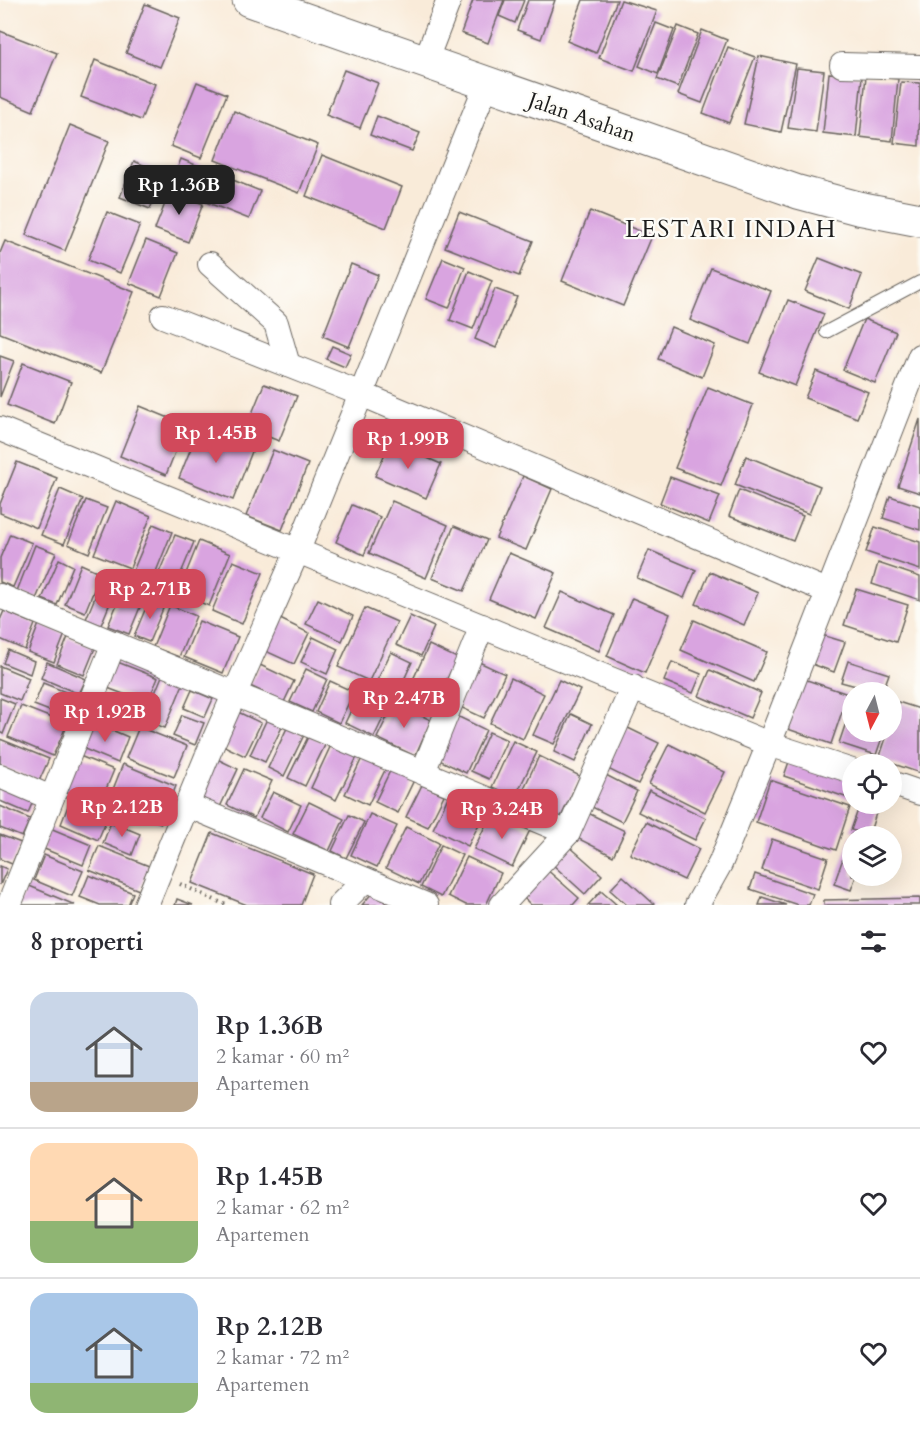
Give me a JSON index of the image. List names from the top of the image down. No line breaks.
{"streets":{"main road":["Jalan Asahan"]},"districts":["LESTARI INDAH"],"north":"bottom","page":{"price":["Rp 1.36B","Rp 1.45B","Rp 1.99B","Rp 2.71B","Rp 2.47B","Rp 1.92B","Rp 2.12B","Rp 3.24B"],"heading":"8 properti","list":[{"name":"Rp 1.36B","note":"2 kamar · 60 m² · Apartemen"},{"name":"Rp 1.45B","note":"2 kamar · 62 m² · Apartemen"},{"name":"Rp 2.12B","note":"2 kamar · 72 m² · Apartemen"}]}}
